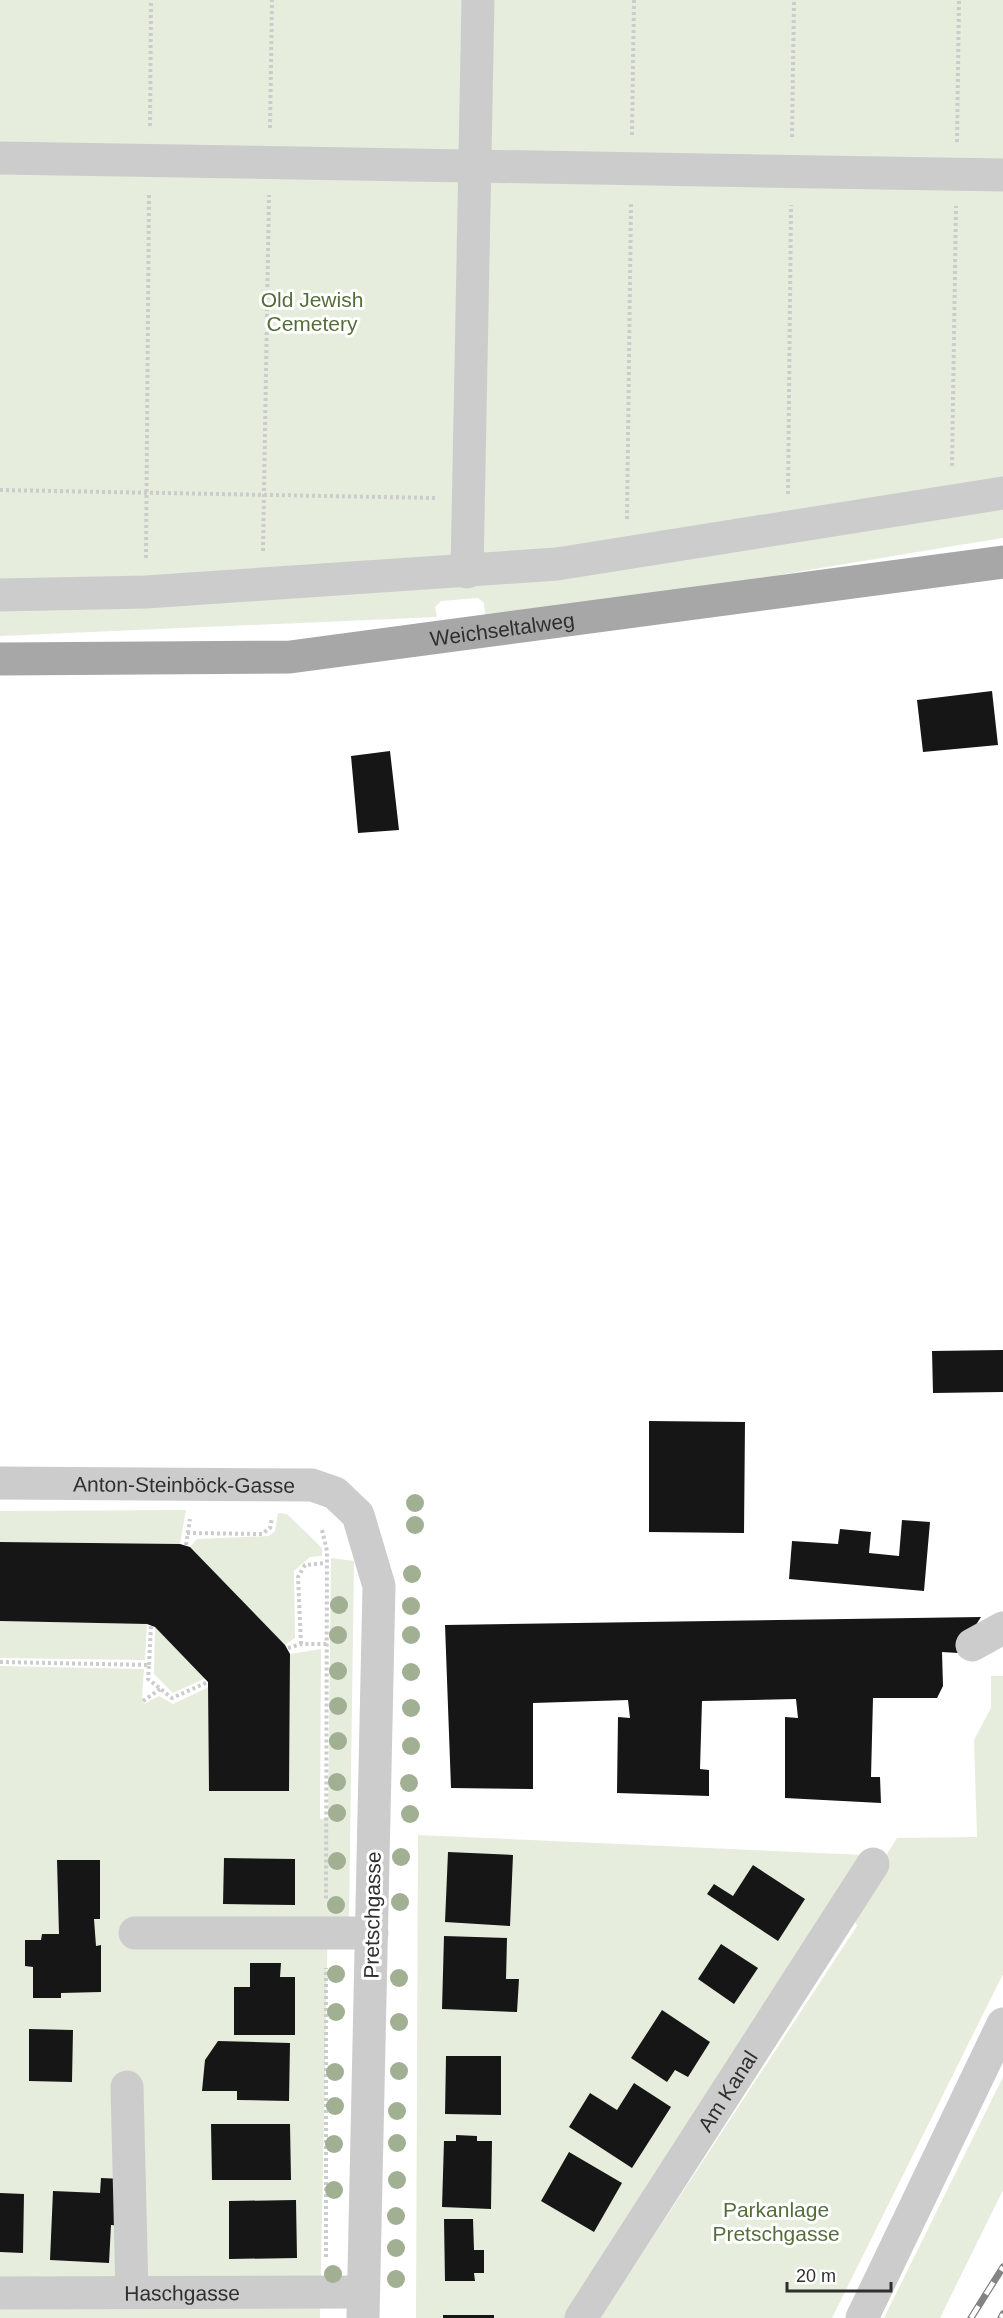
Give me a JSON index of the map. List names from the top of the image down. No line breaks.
{"streets":{"main road":["Weichseltalweg"],"street":["Anton-Steinböck-Gasse","Pretschgasse","Am Kanal","Haschgasse"]},"crossings":[["Anton-Steinböck-Gasse","Pretschgasse"],["Pretschgasse","Haschgasse"]],"parks":["Old Jewish Cemetery","Parkanlage Pretschgasse"],"scale_bar":"20 m"}
